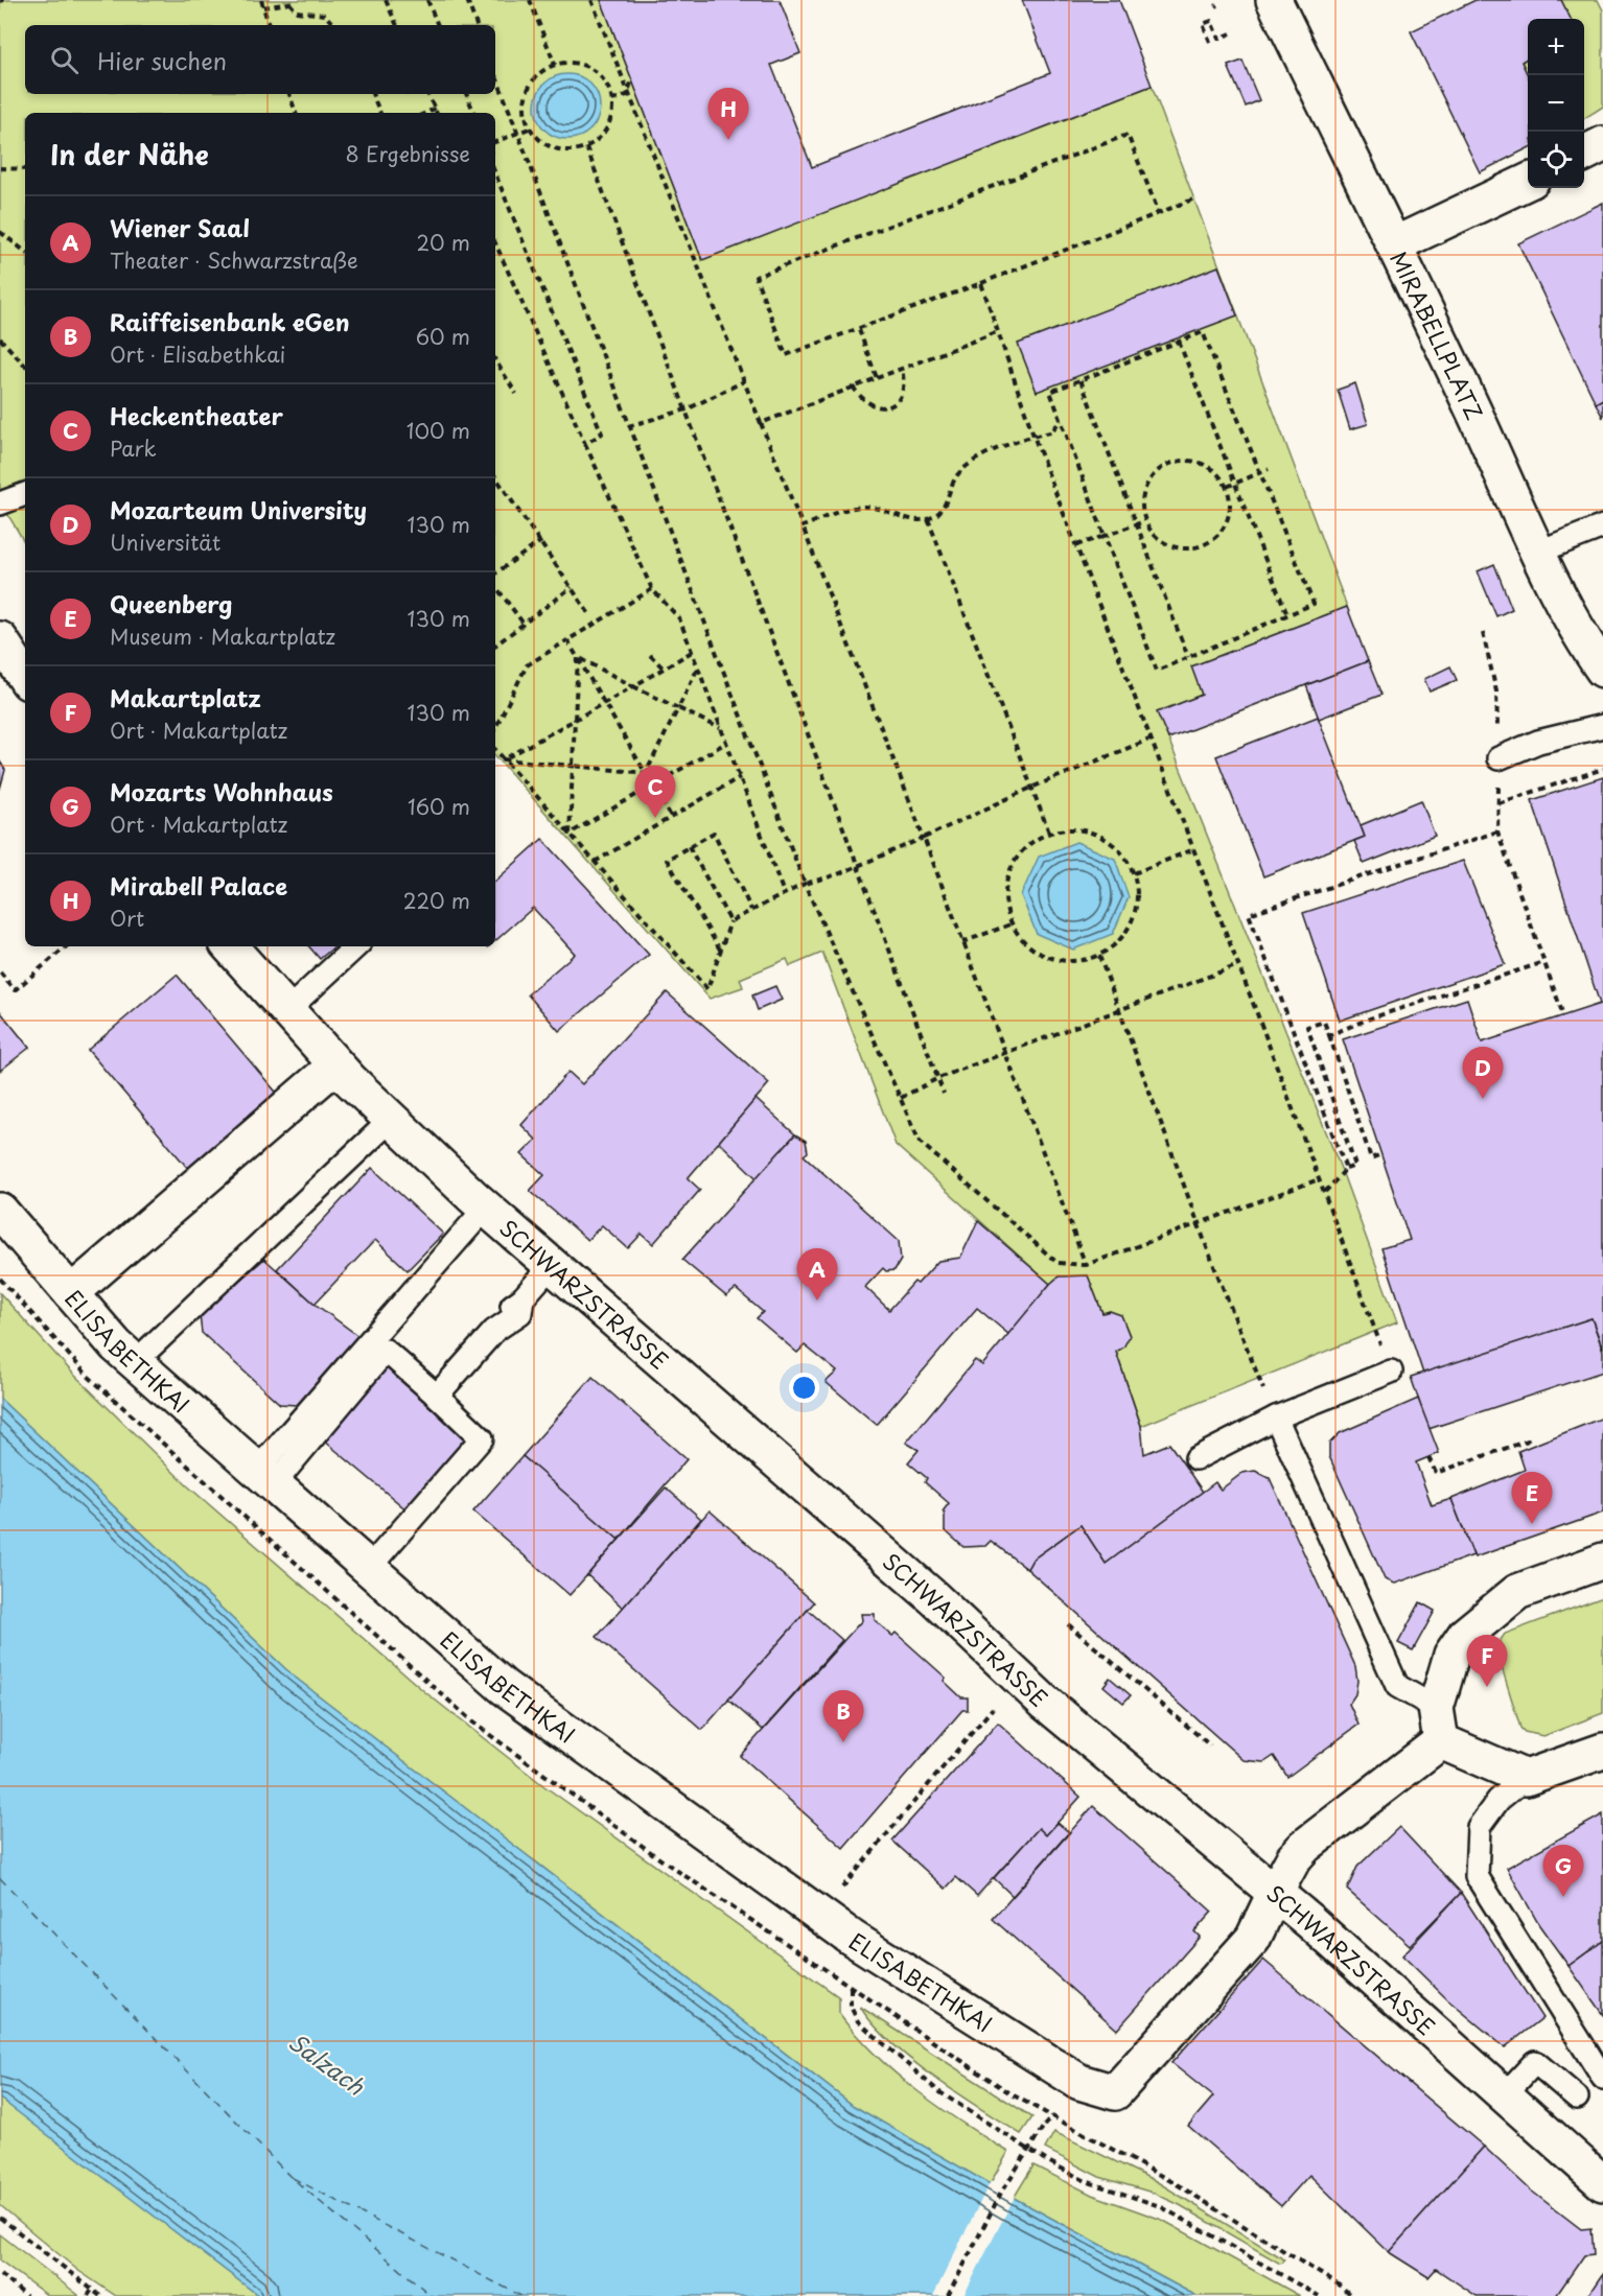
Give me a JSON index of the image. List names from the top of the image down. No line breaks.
{"streets":{"street":["MIRABELLPLATZ","SCHWARZSTRASSE","ELISABETHKAI"]},"crossings":[["SCHWARZSTRASSE","ELISABETHKAI"]],"water":["Salzach"],"page":{"map_buttons":["+","−"],"search":"Hier suchen","pins":["H","C","D","A","E","F","B","G"],"heading":["In der Nähe","8 Ergebnisse"],"list":[{"mark":"A","name":"Wiener Saal","note":"Theater · Schwarzstraße","value":"20 m"},{"mark":"B","name":"Raiffeisenbank eGen","note":"Ort · Elisabethkai","value":"60 m"},{"mark":"C","name":"Heckentheater","note":"Park","value":"100 m"},{"mark":"D","name":"Mozarteum University","note":"Universität","value":"130 m"},{"mark":"E","name":"Queenberg","note":"Museum · Makartplatz","value":"130 m"},{"mark":"F","name":"Makartplatz","note":"Ort · Makartplatz","value":"130 m"},{"mark":"G","name":"Mozarts Wohnhaus","note":"Ort · Makartplatz","value":"160 m"},{"mark":"H","name":"Mirabell Palace","note":"Ort","value":"220 m"}]}}
